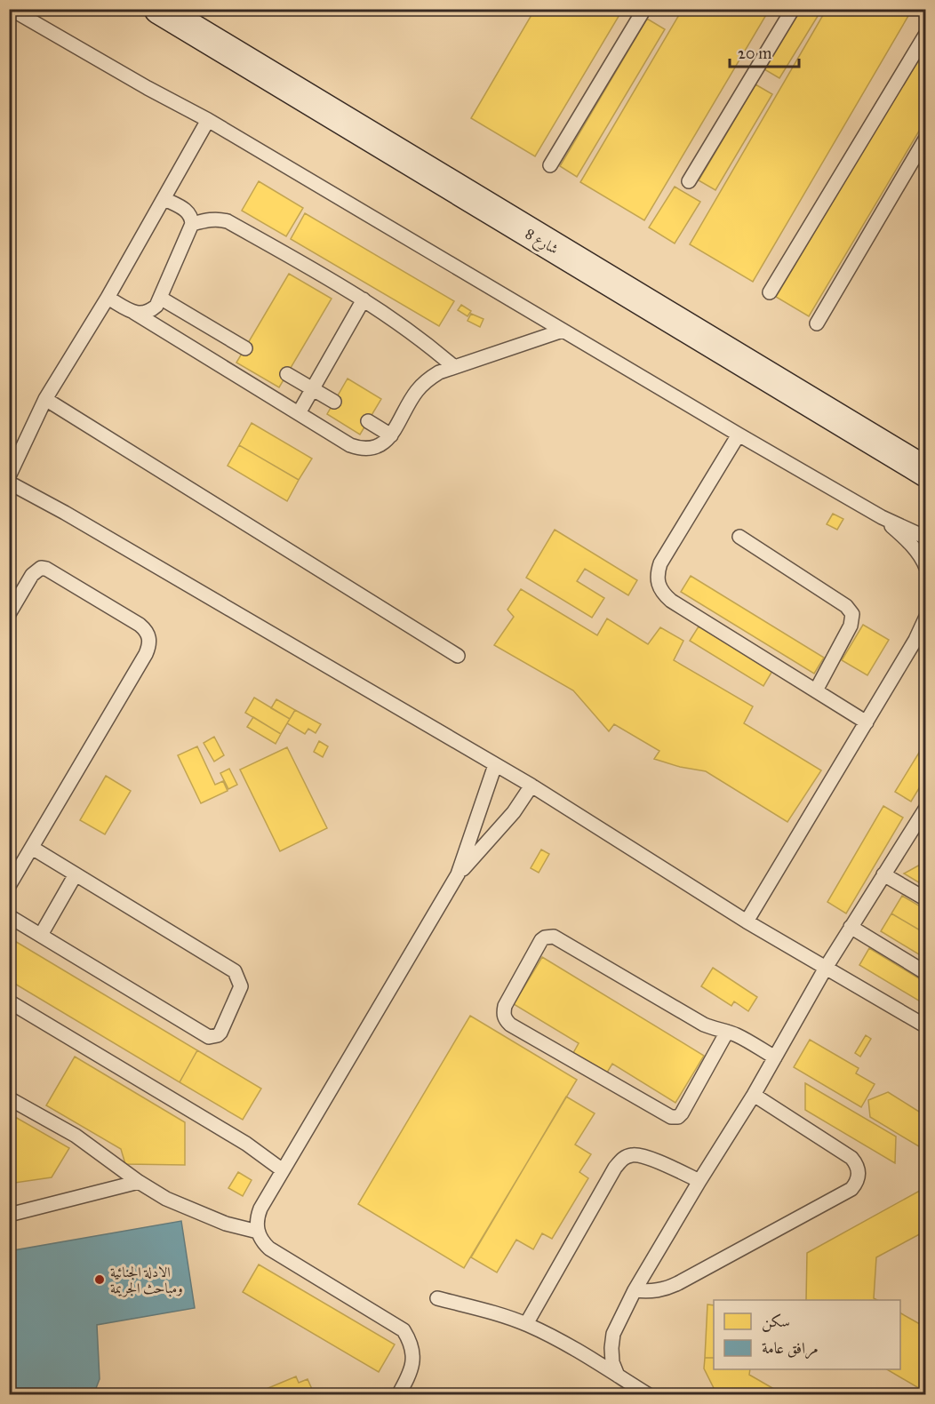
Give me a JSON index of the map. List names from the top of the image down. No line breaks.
{"streets":{"street":["شارع 8"]},"places":["الادلة الجنائية ومباحث الجريمة"],"legend":["سكن","مرافق عامة"],"scale_bar":"20 m"}
